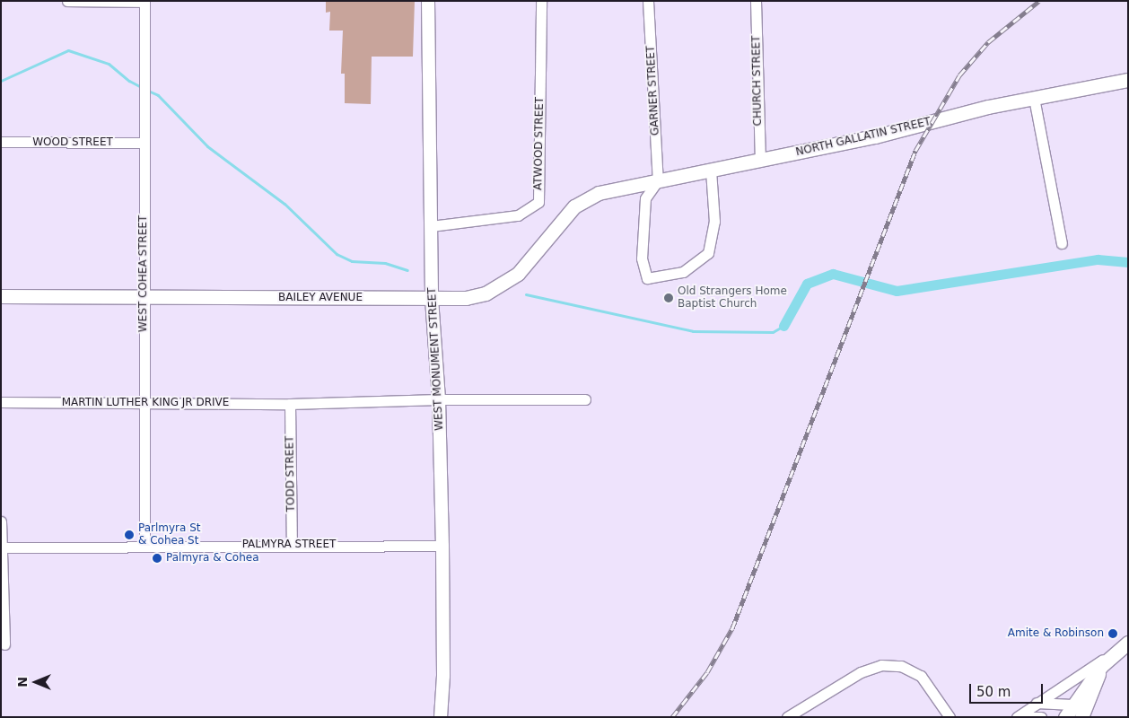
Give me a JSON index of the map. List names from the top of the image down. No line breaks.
{"streets":{"main road":["NORTH GALLATIN STREET","BAILEY AVENUE"],"street":["CHURCH STREET","GARNER STREET","WOOD STREET","ATWOOD STREET","WEST COHEA STREET","WEST MONUMENT STREET","MARTIN LUTHER KING JR DRIVE","TODD STREET","PALMYRA STREET"]},"crossings":[["CHURCH STREET","NORTH GALLATIN STREET"],["GARNER STREET","NORTH GALLATIN STREET"],["NORTH GALLATIN STREET","BAILEY AVENUE"],["WOOD STREET","WEST COHEA STREET"],["ATWOOD STREET","WEST MONUMENT STREET"],["WEST COHEA STREET","BAILEY AVENUE"],["WEST COHEA STREET","MARTIN LUTHER KING JR DRIVE"],["WEST COHEA STREET","PALMYRA STREET"],["BAILEY AVENUE","WEST MONUMENT STREET"],["WEST MONUMENT STREET","MARTIN LUTHER KING JR DRIVE"],["WEST MONUMENT STREET","PALMYRA STREET"],["MARTIN LUTHER KING JR DRIVE","TODD STREET"],["TODD STREET","PALMYRA STREET"]],"places":["Old Strangers Home Baptist Church","Parlmyra St & Cohea St","Palmyra & Cohea","Amite & Robinson"],"scale_bar":"50 m","north":"left"}
